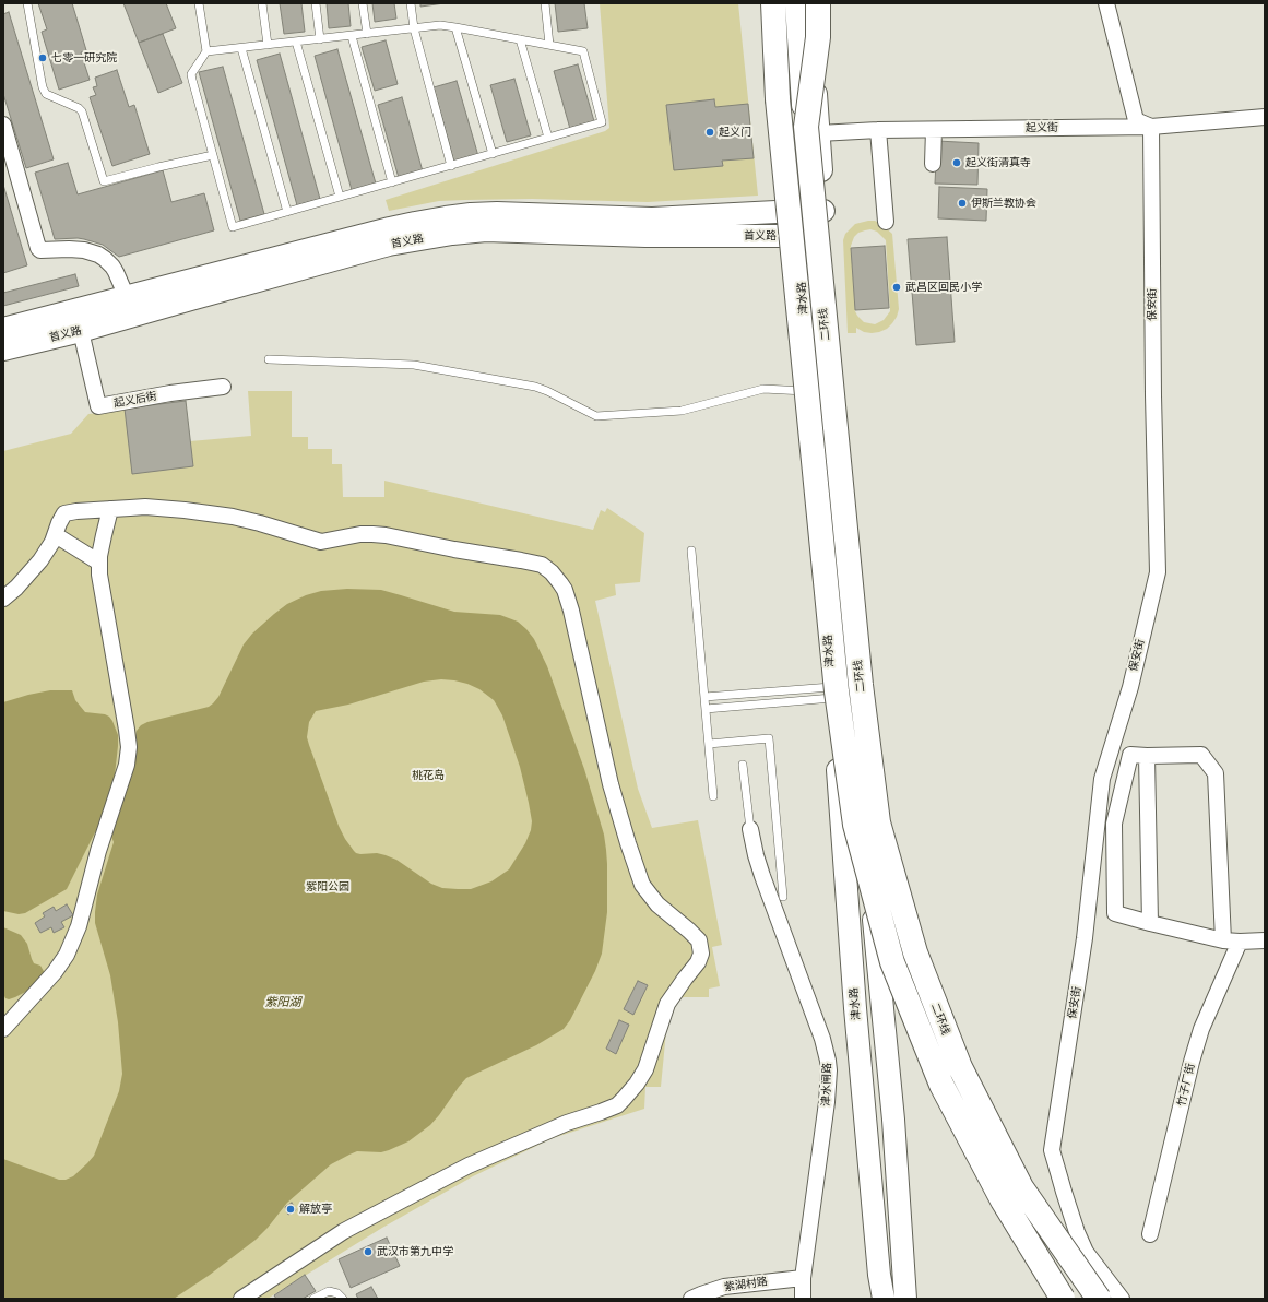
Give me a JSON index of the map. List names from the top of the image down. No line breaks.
{"streets":{"highway":["二环线"],"main road":["首义路","津水路"],"street":["起义街","保安街","起义后街","津水闸路","竹子厂街","紫湖村路"]},"crossings":[["起义街","津水路"],["起义街","保安街"],["起义街","二环线"],["首义路","津水路"],["首义路","起义后街"],["津水路","二环线"],["津水闸路","紫湖村路"]],"water":["紫阳湖"],"parks":["桃花岛","紫阳公园"],"places":["七零一研究院","起义门","起义街清真寺","伊斯兰教协会","武昌区回民小学","解放亭","武汉市第九中学"]}
